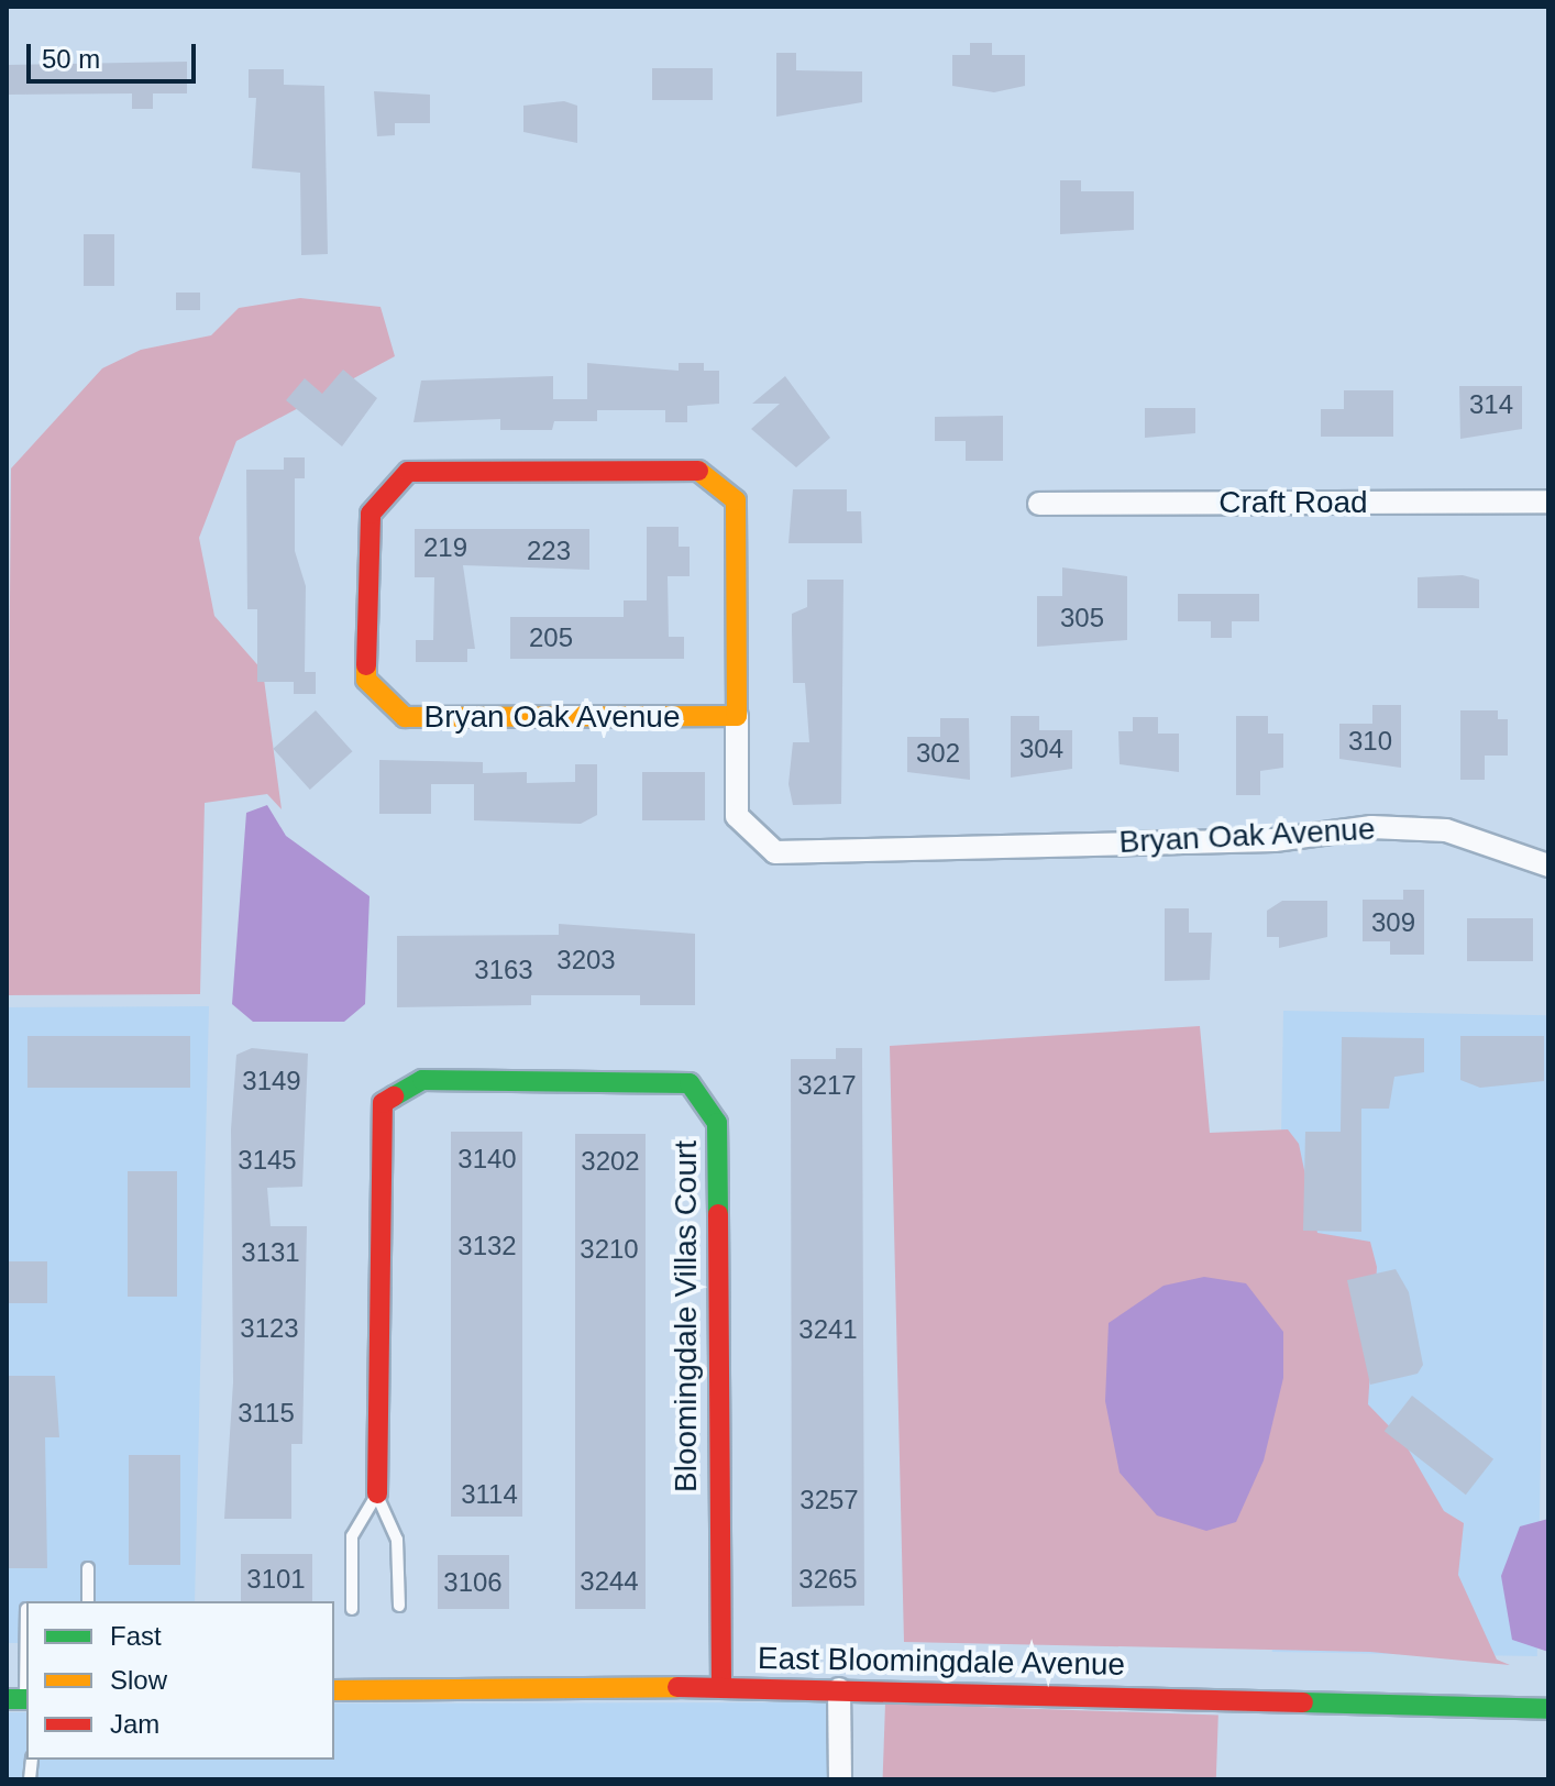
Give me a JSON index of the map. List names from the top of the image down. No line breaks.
{"streets":{"street":["Craft Road","Bryan Oak Avenue","Bloomingdale Villas Court","East Bloomingdale Avenue"]},"crossings":[["Bloomingdale Villas Court","East Bloomingdale Avenue"]],"house_numbers":["314","219","223","305","205","310","304","302","309","3203","3163","3149","3217","3140","3145","3202","3132","3210","3131","3123","3241","3115","3114","3257","3101","3265","3244","3106"],"legend":["Fast","Slow","Jam"],"scale_bar":"50 m"}
